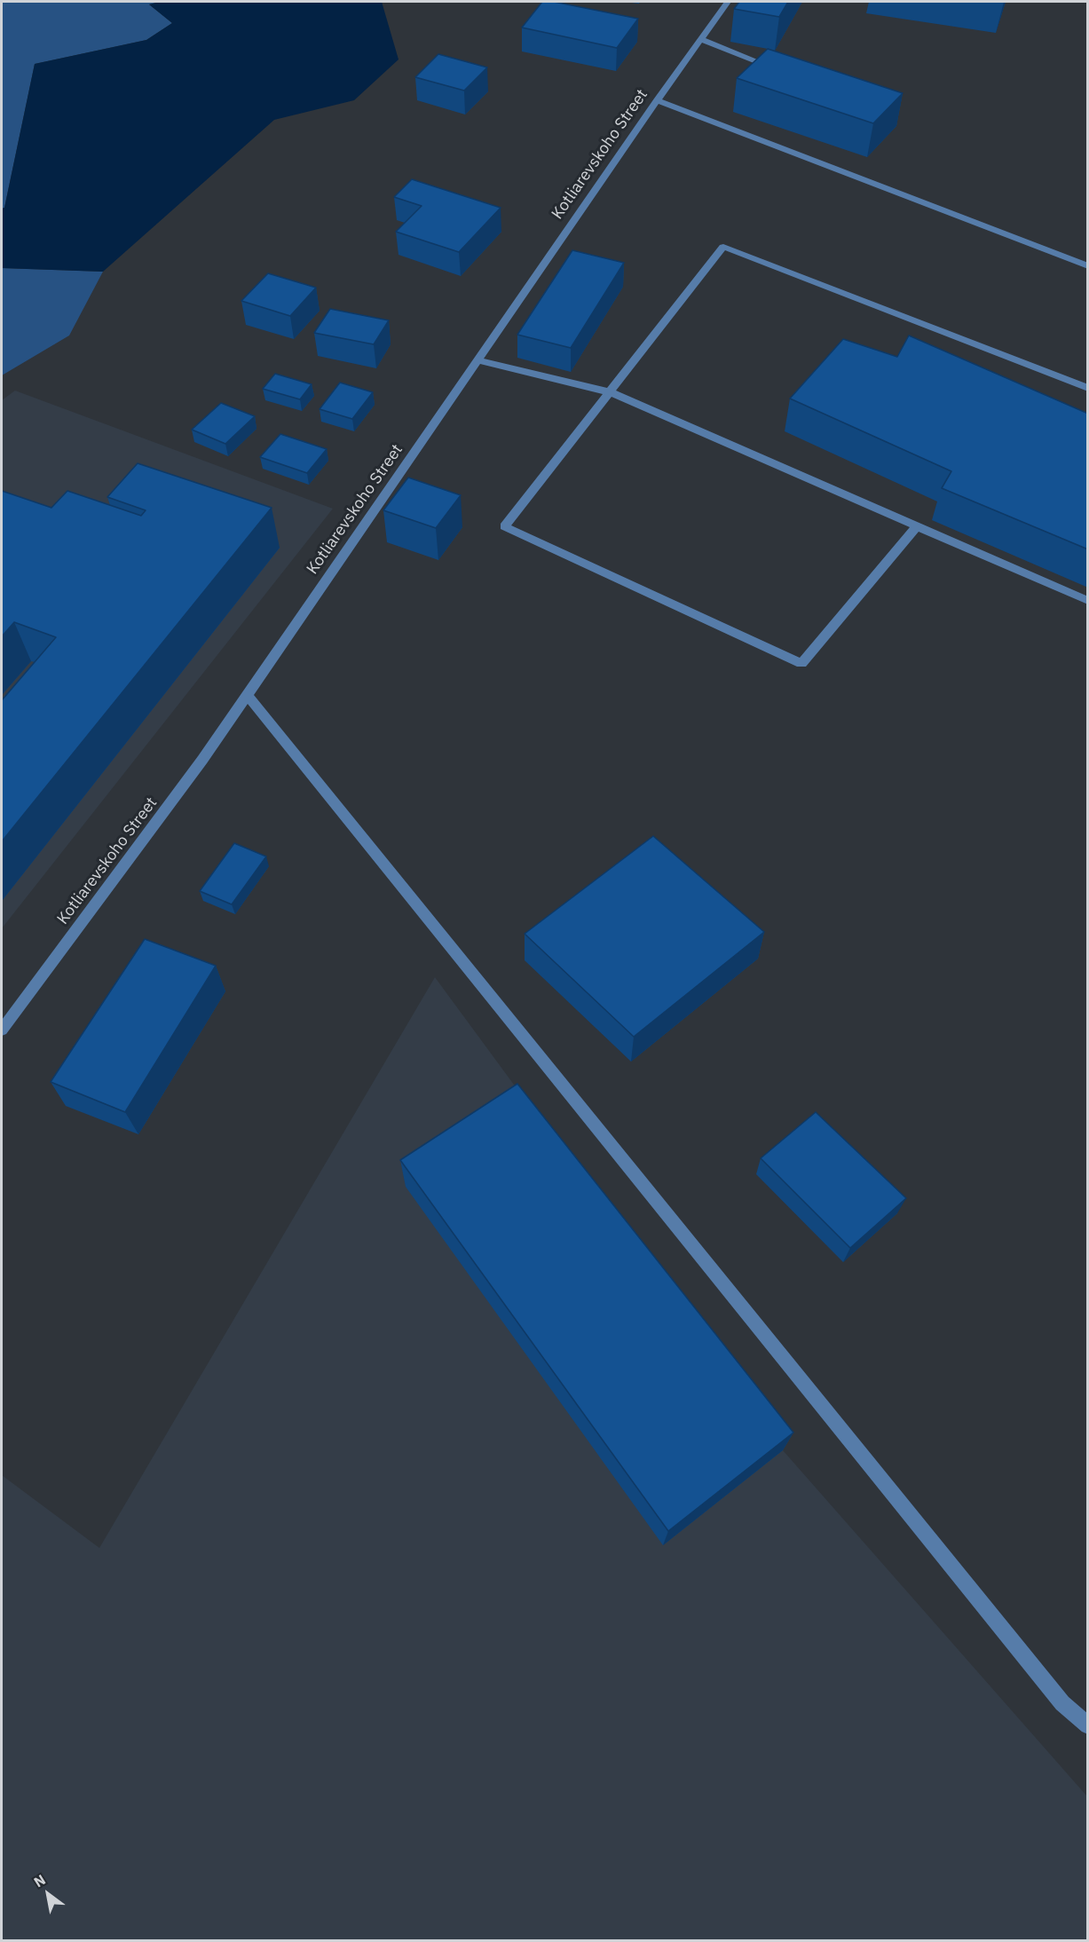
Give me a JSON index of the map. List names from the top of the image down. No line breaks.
{"streets":{"street":["Kotliarevskoho Street"]},"north":"top left"}
